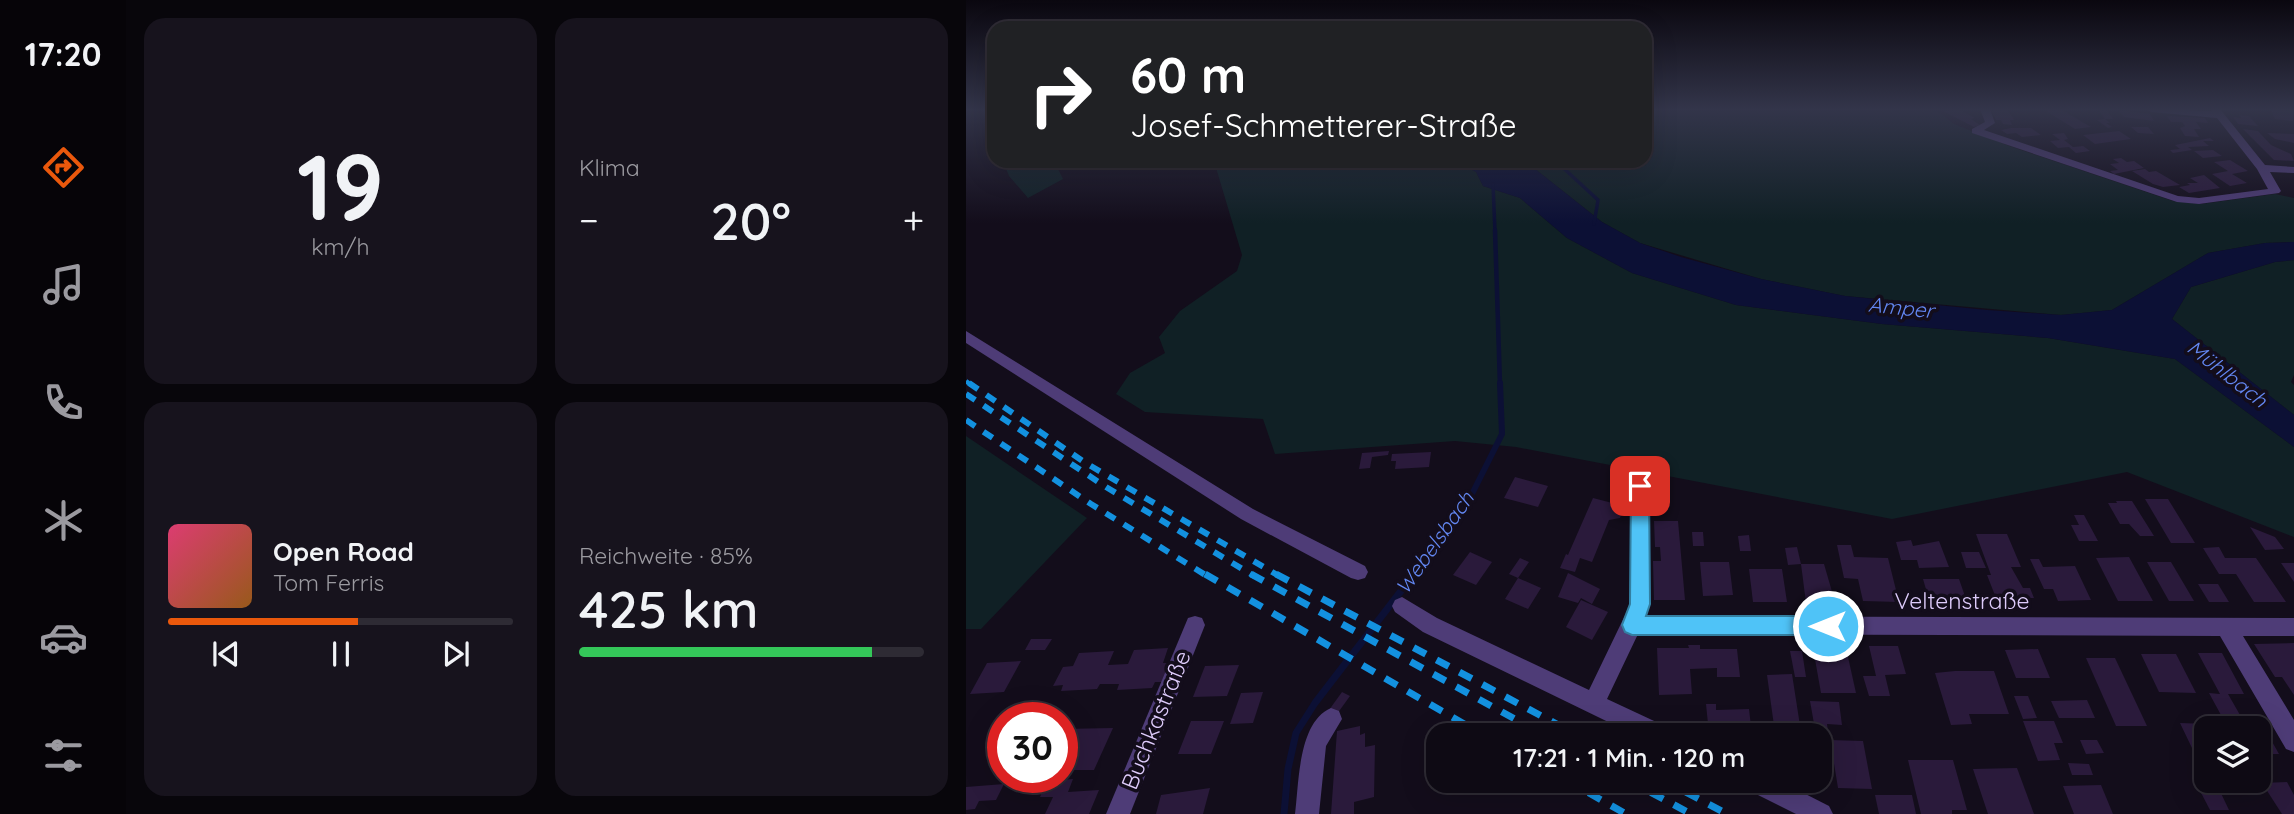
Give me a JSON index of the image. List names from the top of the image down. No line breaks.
{"streets":{"street":["Veltenstraße","Buchkastraße"]},"water":["Amper","Mühlbach","Webelsbach"],"page":{"tabs":"17:20","tile":[["19","km/h"],"Klima",["Reichweite · 85%","425 km"]],"turn":["60 m","Josef-Schmetterer-Straße"],"heat":["−","20°","+"],"song":["Open Road","Tom Ferris"],"limit":"30","trip":"17:21 · 1 Min. · 120 m"}}
